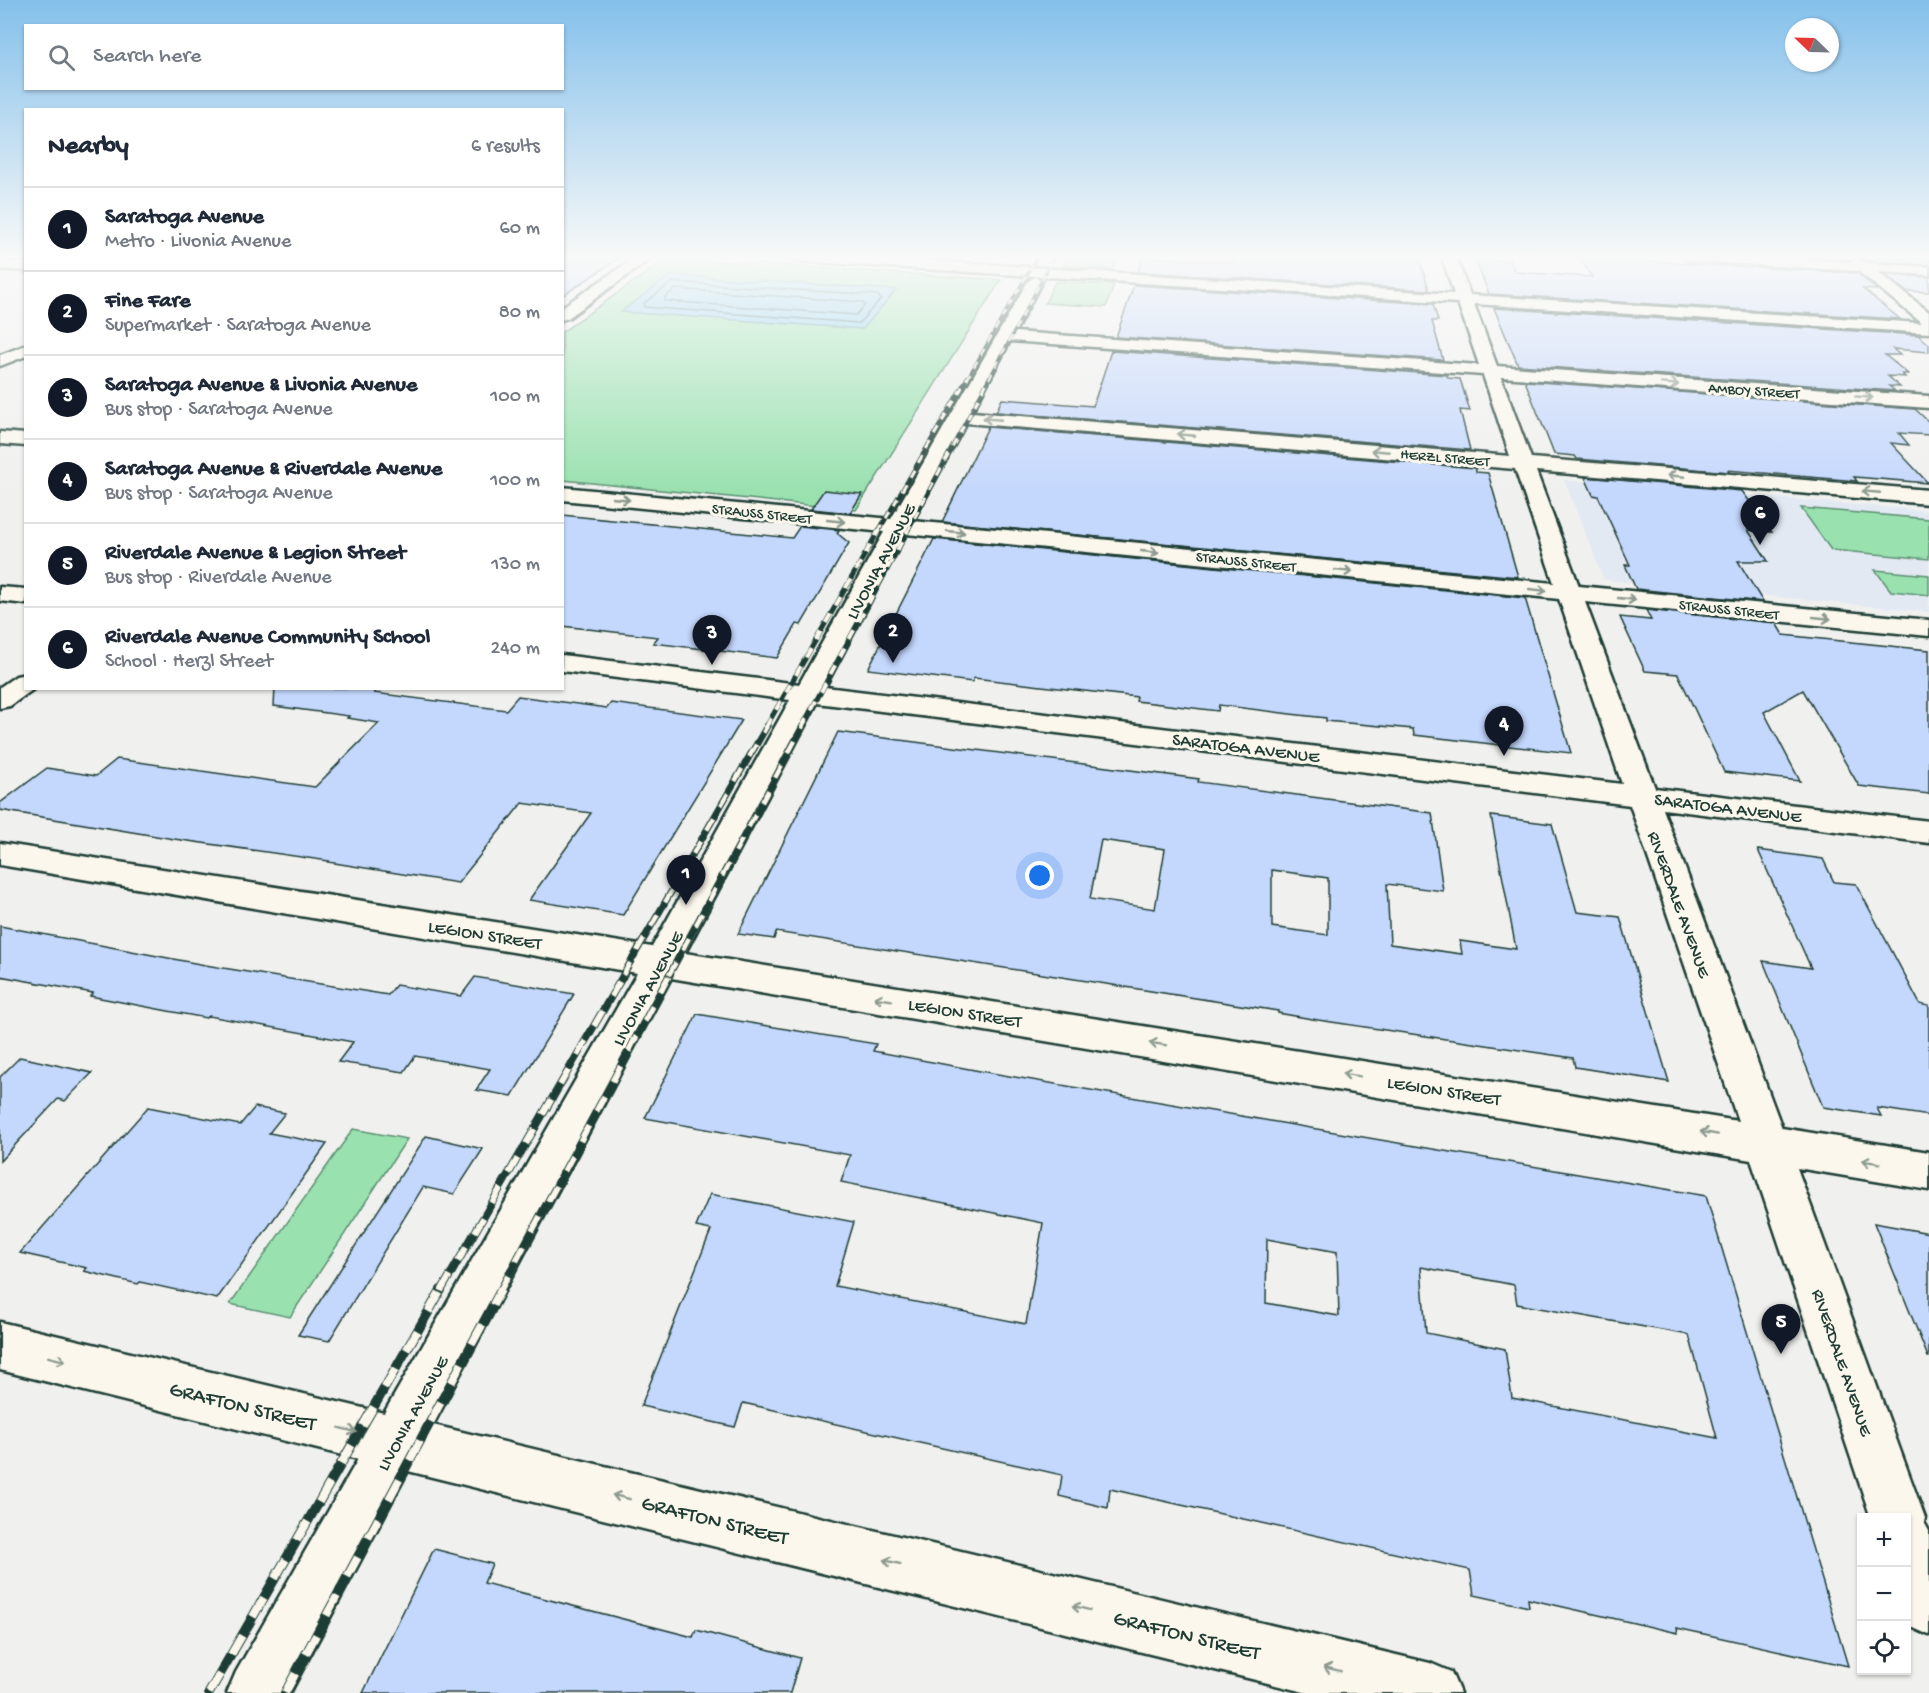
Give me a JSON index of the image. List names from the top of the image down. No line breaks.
{"streets":{"street":["AMBOY STREET","HERZL STREET","STRAUSS STREET","LIVONIA AVENUE","SARATOGA AVENUE","RIVERDALE AVENUE","LEGION STREET","GRAFTON STREET"]},"crossings":[["AMBOY STREET","LIVONIA AVENUE"],["AMBOY STREET","RIVERDALE AVENUE"],["HERZL STREET","LIVONIA AVENUE"],["HERZL STREET","RIVERDALE AVENUE"],["STRAUSS STREET","LIVONIA AVENUE"],["STRAUSS STREET","RIVERDALE AVENUE"],["LIVONIA AVENUE","SARATOGA AVENUE"],["LIVONIA AVENUE","LEGION STREET"],["LIVONIA AVENUE","GRAFTON STREET"],["SARATOGA AVENUE","RIVERDALE AVENUE"],["RIVERDALE AVENUE","LEGION STREET"]],"one_way":["AMBOY STREET","HERZL STREET","STRAUSS STREET","LEGION STREET"],"north":"top left","page":{"search":"Search here","heading":["Nearby","6 results"],"list":[{"mark":"1","name":"Saratoga Avenue","note":"Metro · Livonia Avenue","value":"60 m"},{"mark":"2","name":"Fine Fare","note":"Supermarket · Saratoga Avenue","value":"80 m"},{"mark":"3","name":"Saratoga Avenue & Livonia Avenue","note":"Bus stop · Saratoga Avenue","value":"100 m"},{"mark":"4","name":"Saratoga Avenue & Riverdale Avenue","note":"Bus stop · Saratoga Avenue","value":"100 m"},{"mark":"5","name":"Riverdale Avenue & Legion Street","note":"Bus stop · Riverdale Avenue","value":"130 m"},{"mark":"6","name":"Riverdale Avenue Community School","note":"School · Herzl Street","value":"240 m"}],"pins":["6","2","3","4","1","5"],"map_buttons":["+","−"]}}
